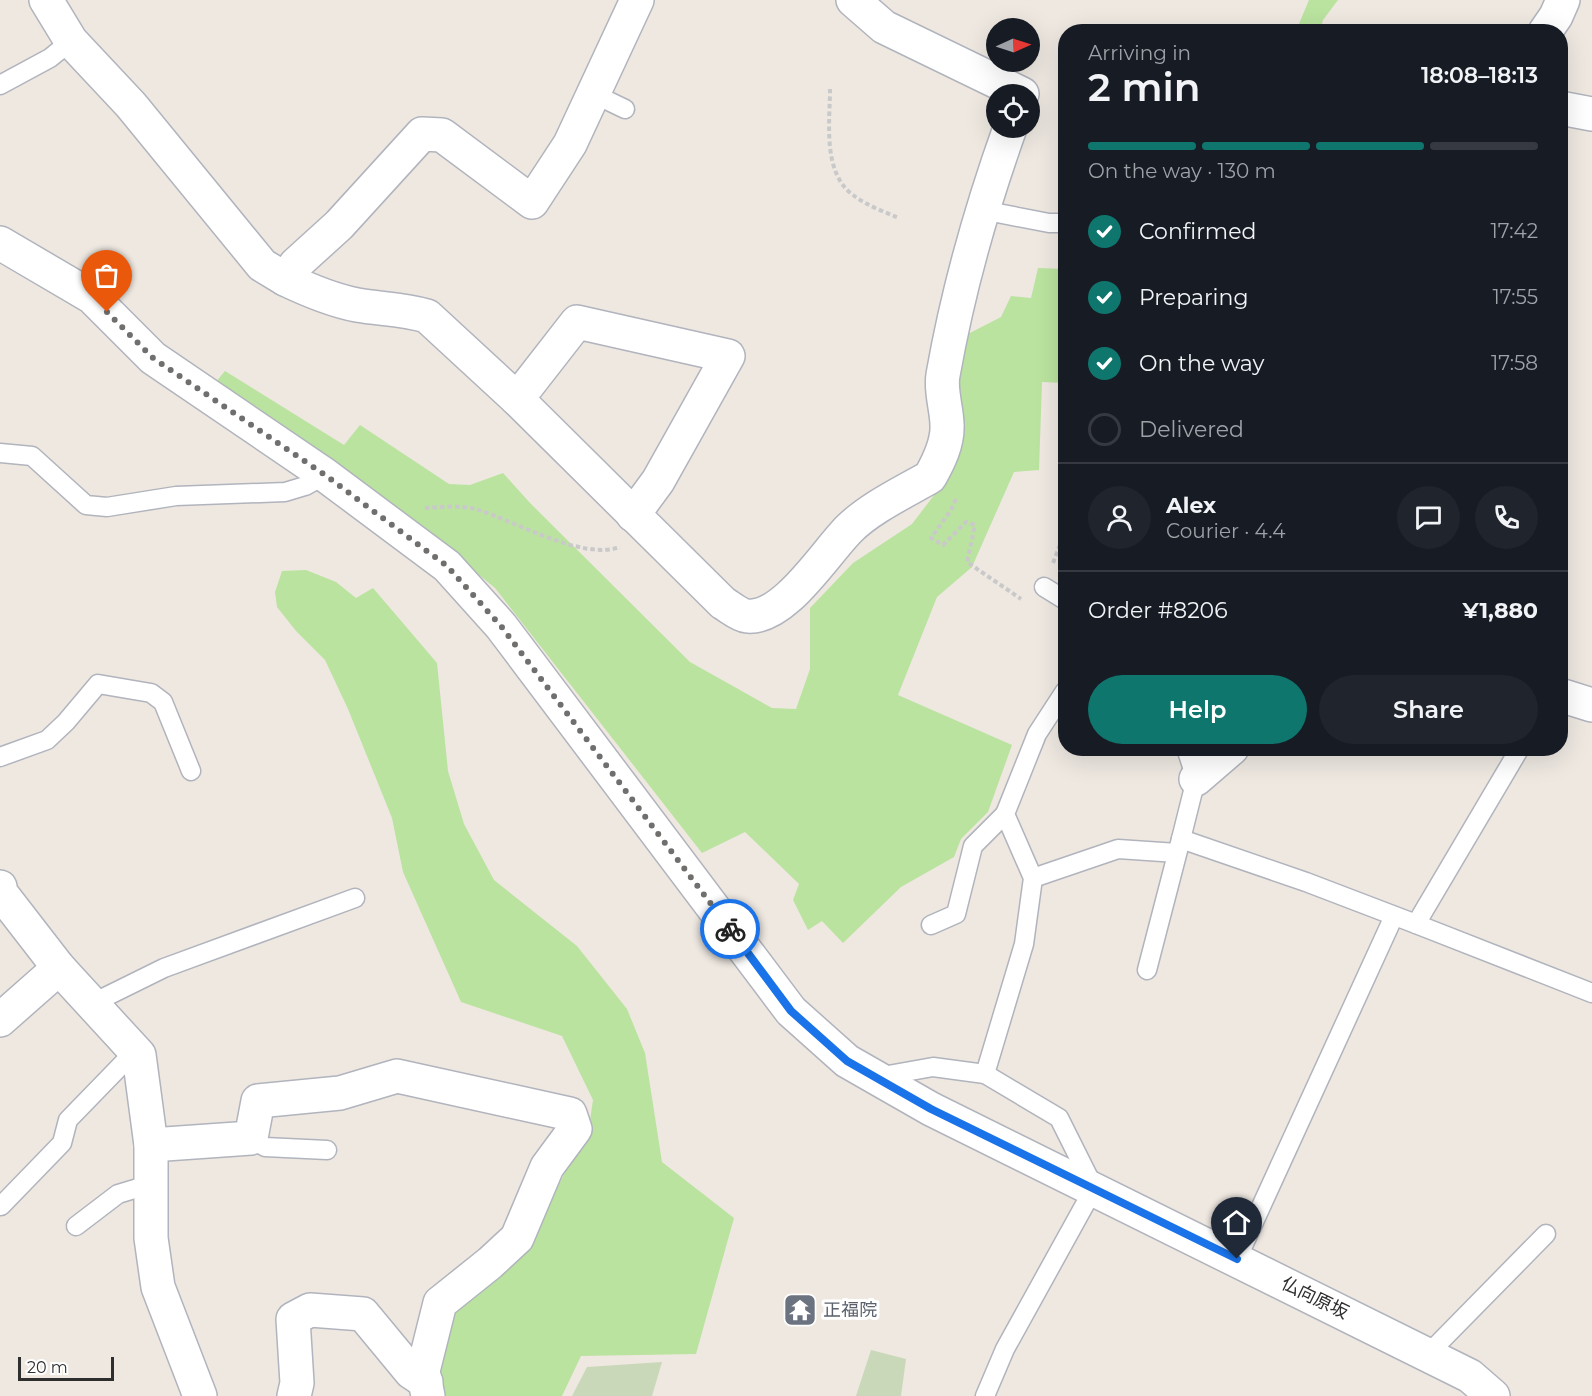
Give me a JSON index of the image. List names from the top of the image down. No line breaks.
{"streets":{"street":["仏向原坂"]},"places":{"temple":["正福院"]},"scale_bar":"20 m","north":"right","page":{"heading":["2 min","Arriving in","18:08–18:13"],"panel":["Alex","Courier · 4.4","Order #8206","¥1,880"],"bar":"On the way · 130 m","list":[["Confirmed","17:42"],["Preparing","17:55"],["On the way","17:58"],"Delivered"],"buttons":["Help","Share"],"scale":"20 m"}}
